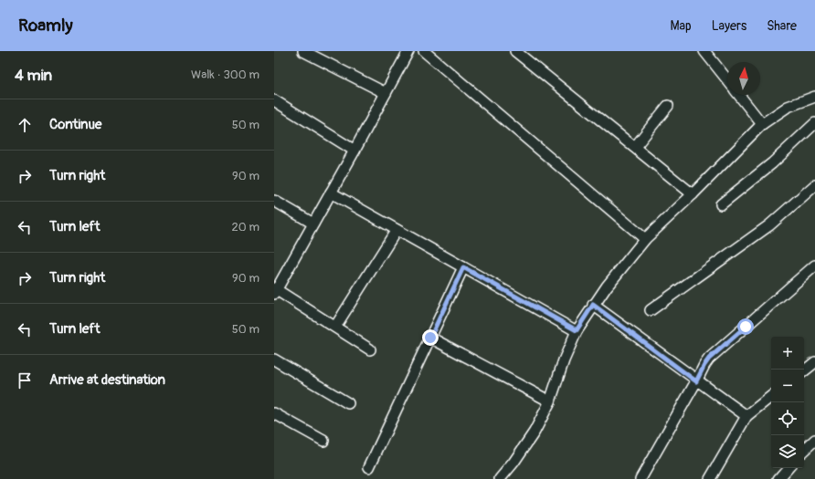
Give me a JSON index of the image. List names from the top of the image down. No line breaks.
{"north":"top","page":{"header":"Roamly","nav":["Map","Layers","Share"],"heading":["4 min","Walk · 300 m"],"list":[["Continue","50 m"],["Turn right","90 m"],["Turn left","20 m"],["Turn right","90 m"],["Turn left","50 m"],"Arrive at destination"],"map_buttons":["+","−"]}}
